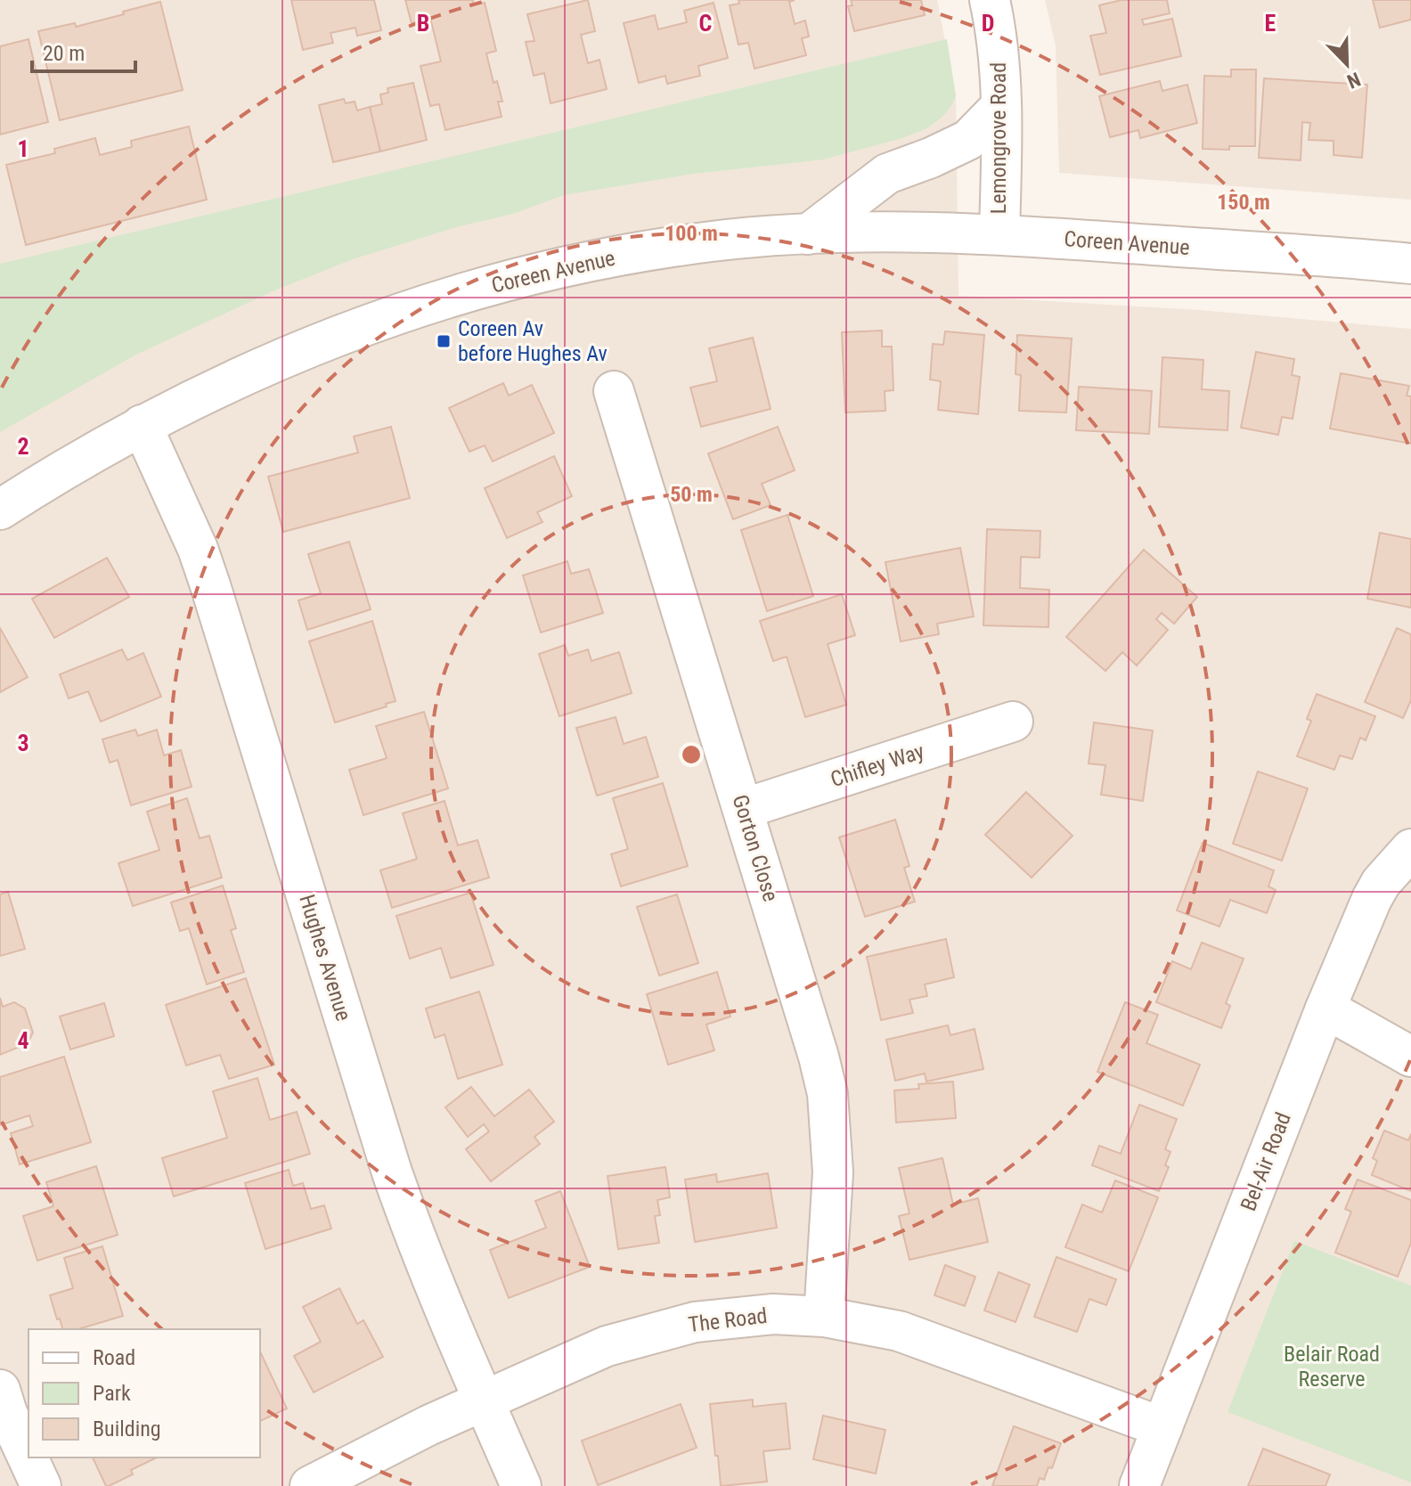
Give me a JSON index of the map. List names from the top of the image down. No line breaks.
{"streets":{"street":["Lemongrove Road","Coreen Avenue","Chifley Way","Gorton Close","Hughes Avenue","Bel-Air Road","The Road"]},"crossings":[["Lemongrove Road","Coreen Avenue"],["Coreen Avenue","Hughes Avenue"],["Chifley Way","Gorton Close"],["Gorton Close","The Road"],["Hughes Avenue","The Road"],["Bel-Air Road","The Road"]],"parks":["Belair Road Reserve"],"places":{"transit":["Coreen Av before Hughes Av"]},"legend":["Road","Park","Building"],"scale_bar":"20 m","north":"bottom right","grid":{"columns":["B","C","D","E"],"rows":["1","2","3","4"]},"rings":["150 m","100 m","50 m"]}
